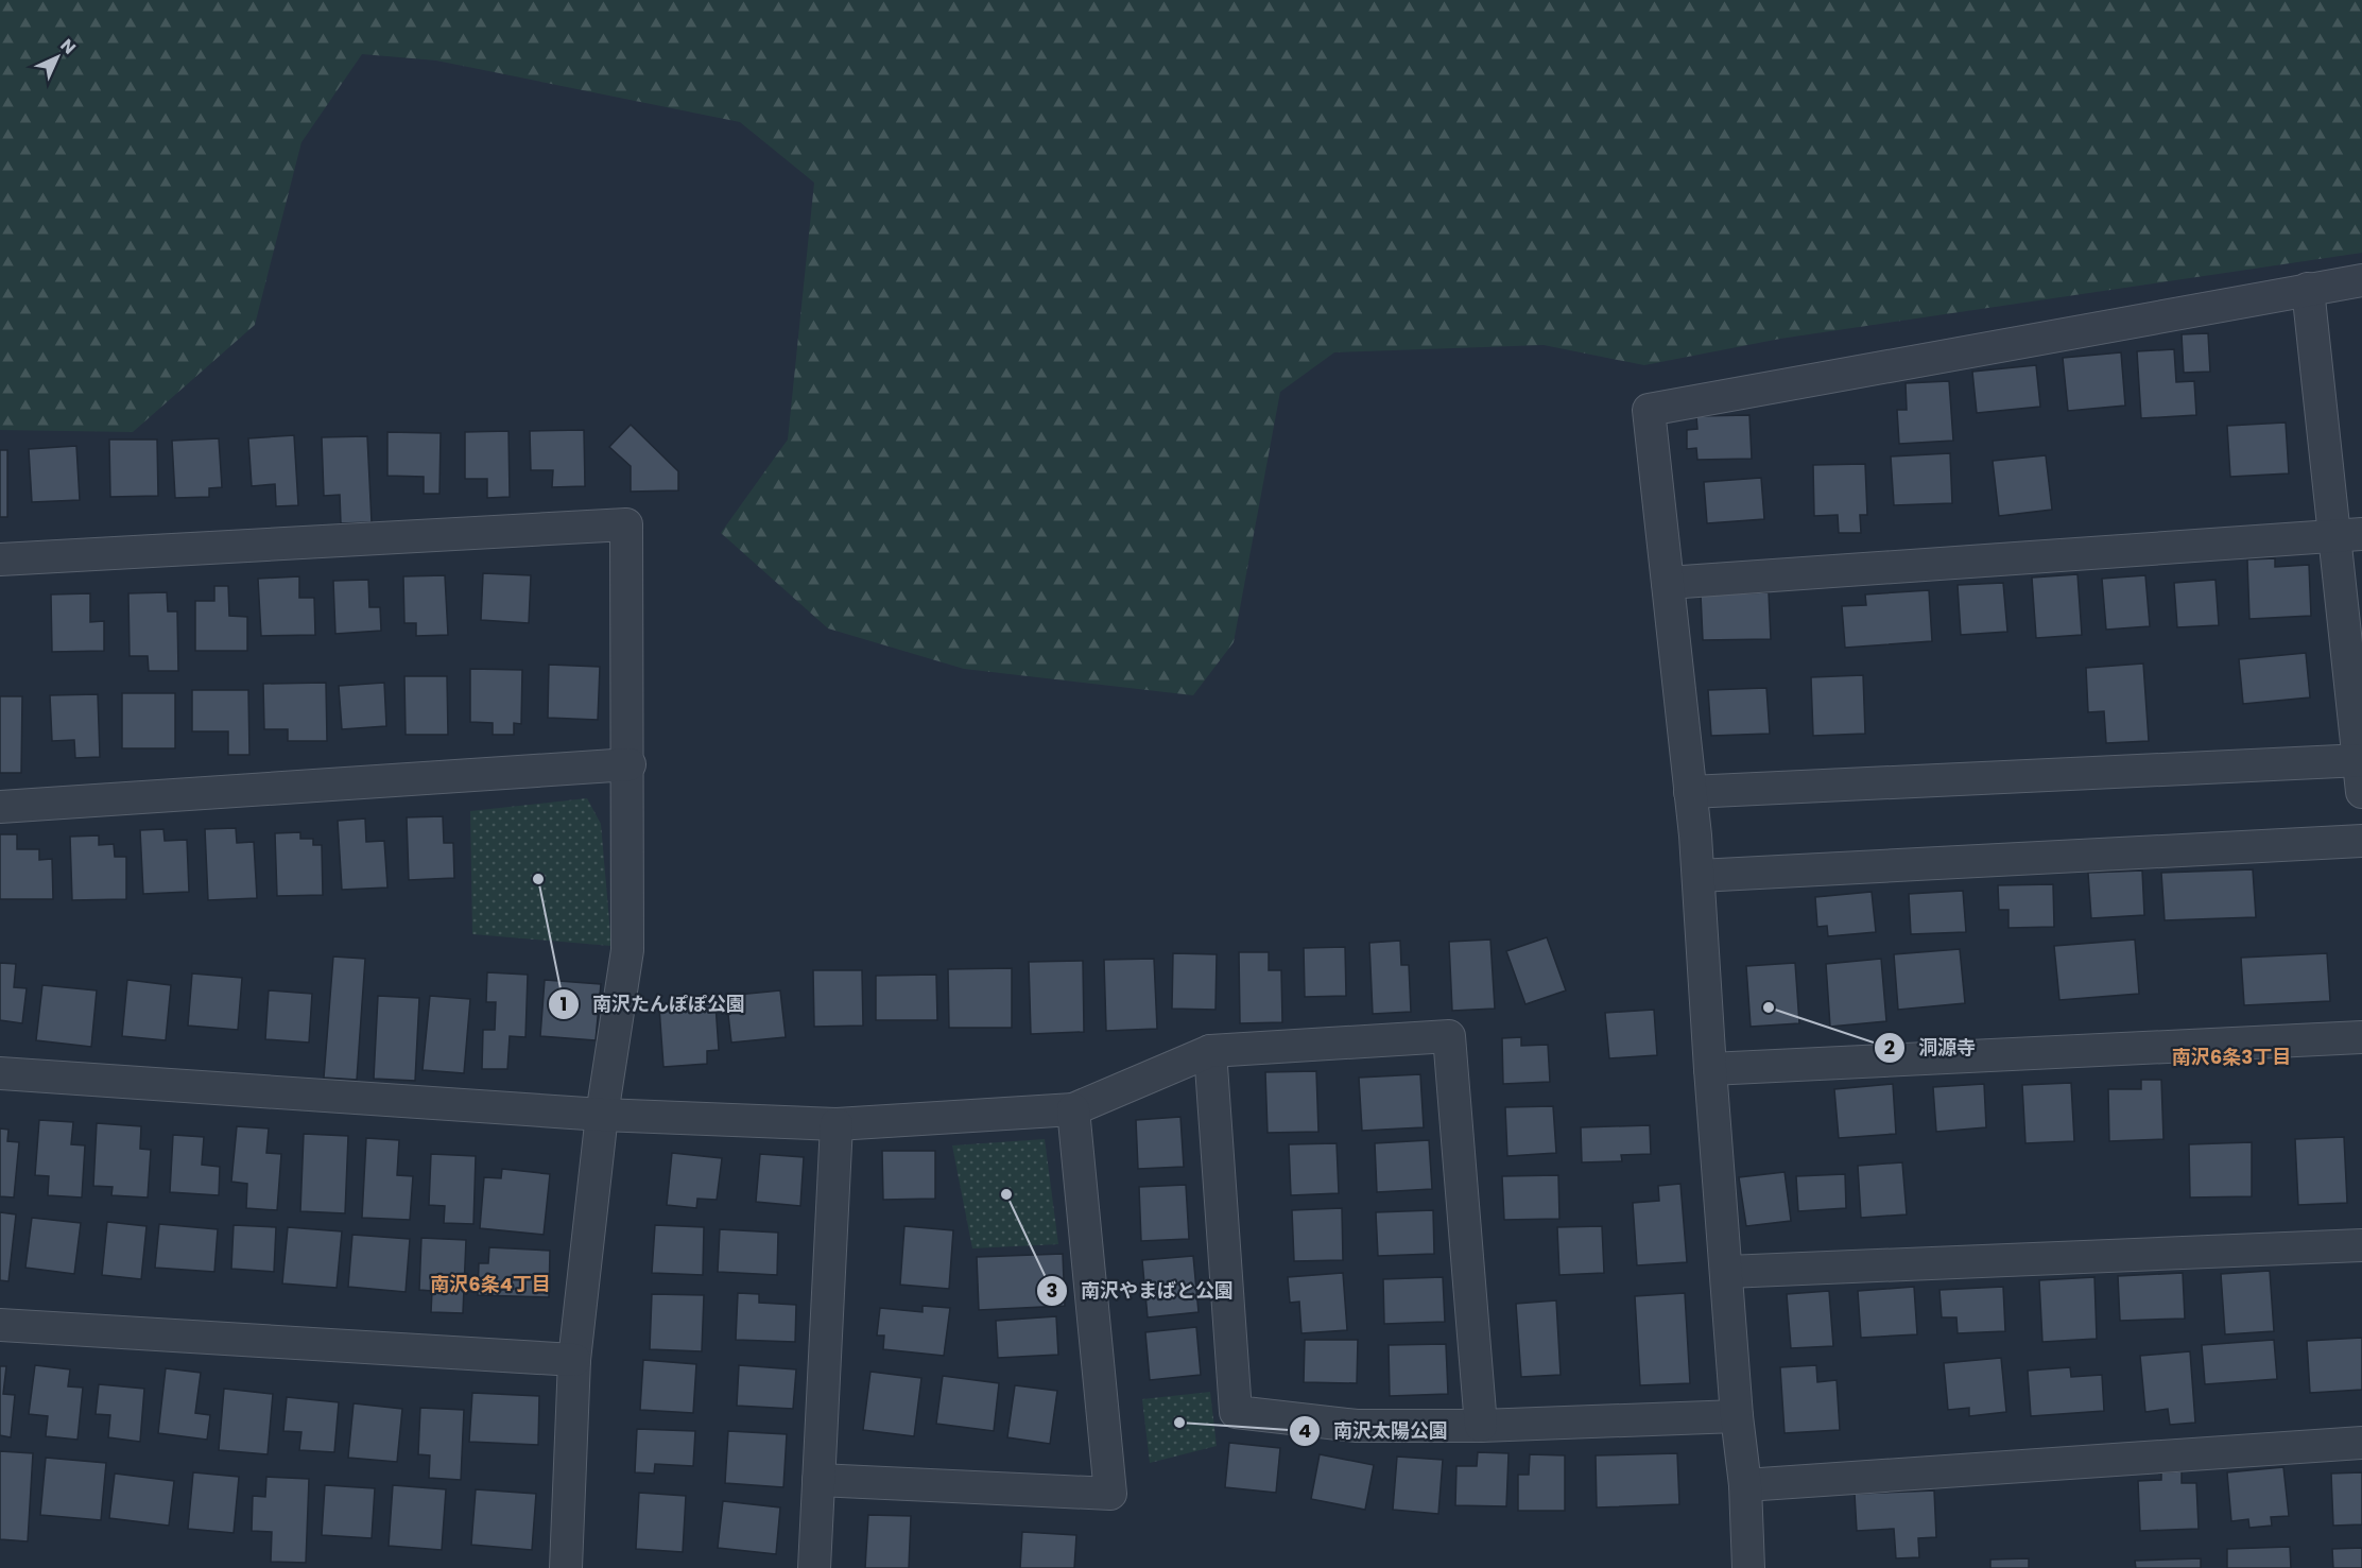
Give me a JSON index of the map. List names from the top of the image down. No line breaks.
{"districts":["南沢6条3丁目","南沢6条4丁目"],"places":["南沢たんぽぽ公園","洞源寺","南沢やまばと公園","南沢太陽公園"],"north":"top right"}
